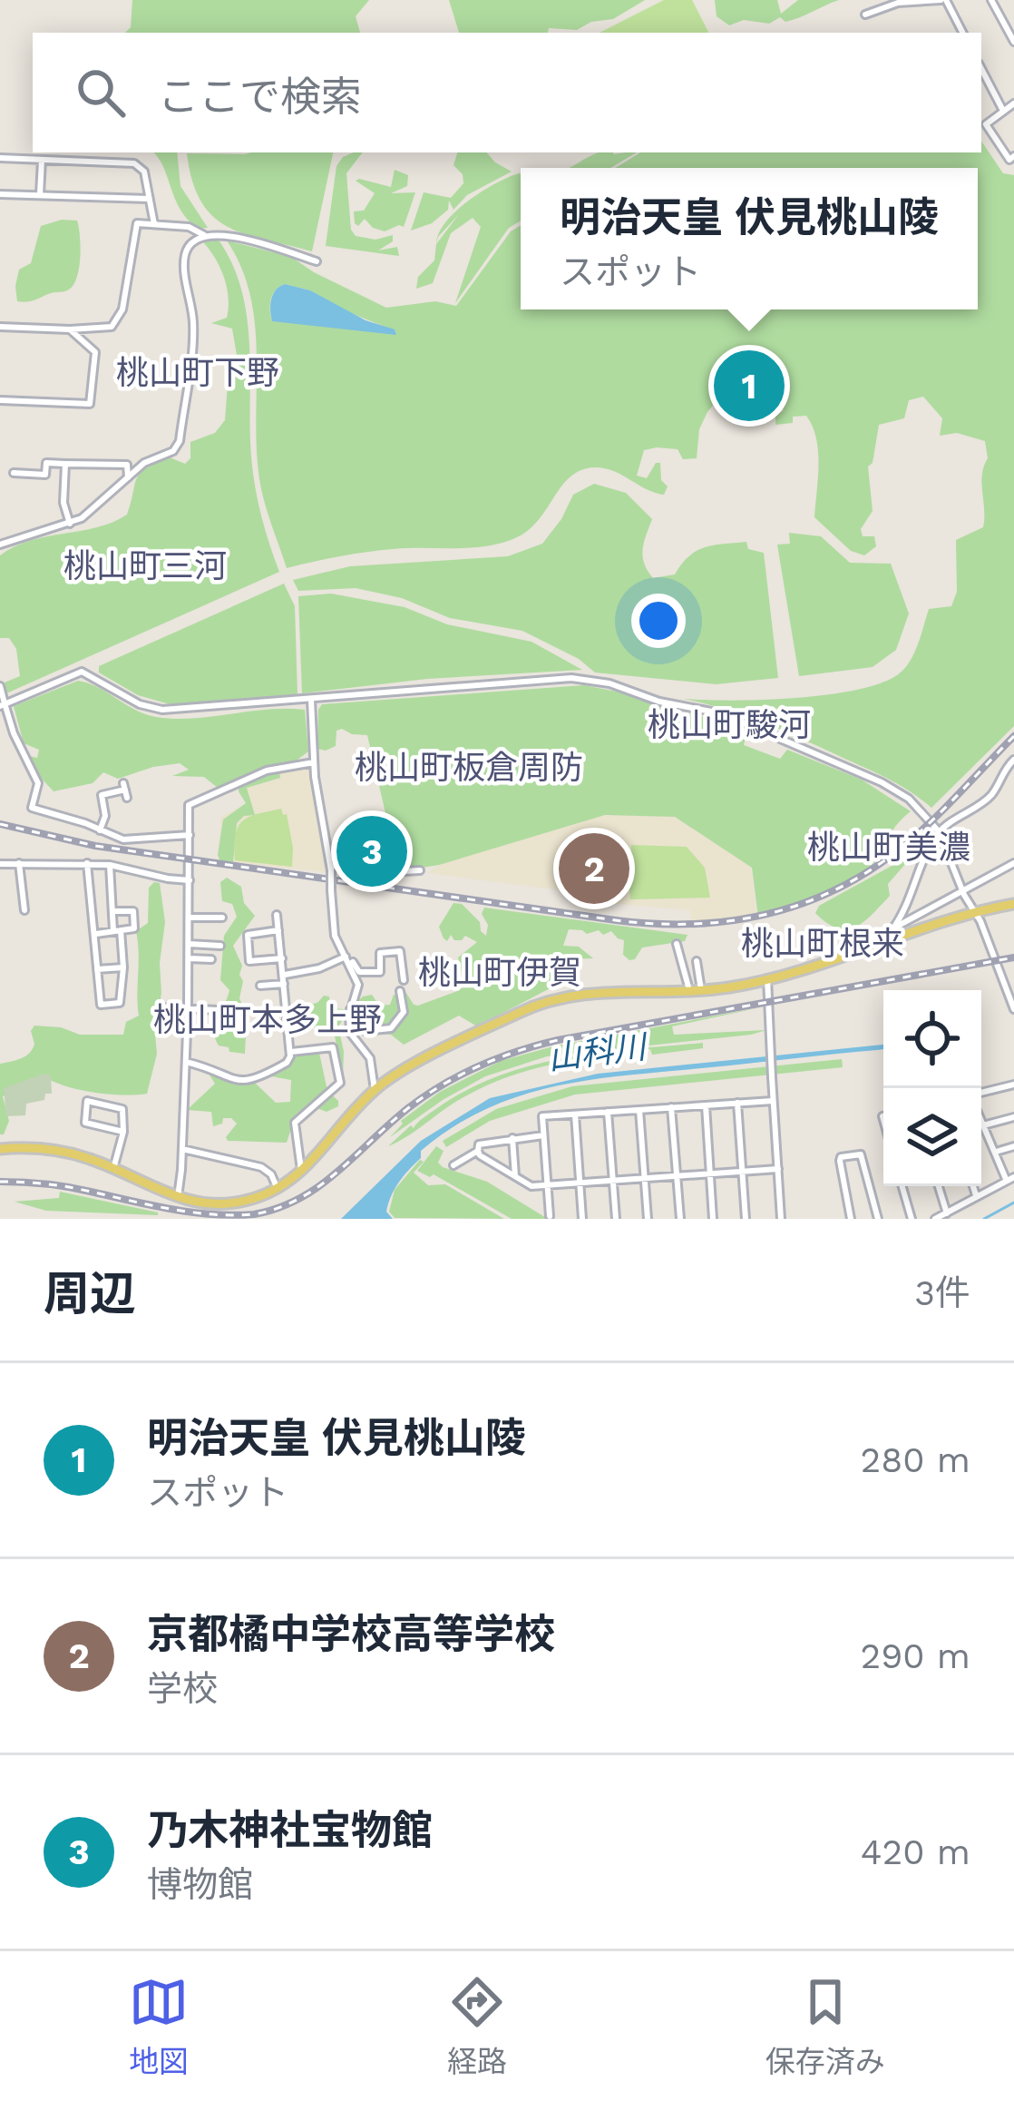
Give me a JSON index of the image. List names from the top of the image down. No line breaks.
{"districts":["桃山町下野","桃山町三河","桃山町駿河","桃山町板倉周防","桃山町美濃","桃山町根来","桃山町伊賀","桃山町本多上野"],"water":["山科川"],"page":{"search":"ここで検索","popup":["明治天皇 伏見桃山陵","スポット"],"pins":["1","3","2"],"heading":["周辺","3件"],"list":[{"mark":"1","name":"明治天皇 伏見桃山陵","note":"スポット","value":"280 m"},{"mark":"2","name":"京都橘中学校高等学校","note":"学校","value":"290 m"},{"mark":"3","name":"乃木神社宝物館","note":"博物館","value":"420 m"}],"nav":["地図","経路","保存済み"]}}
